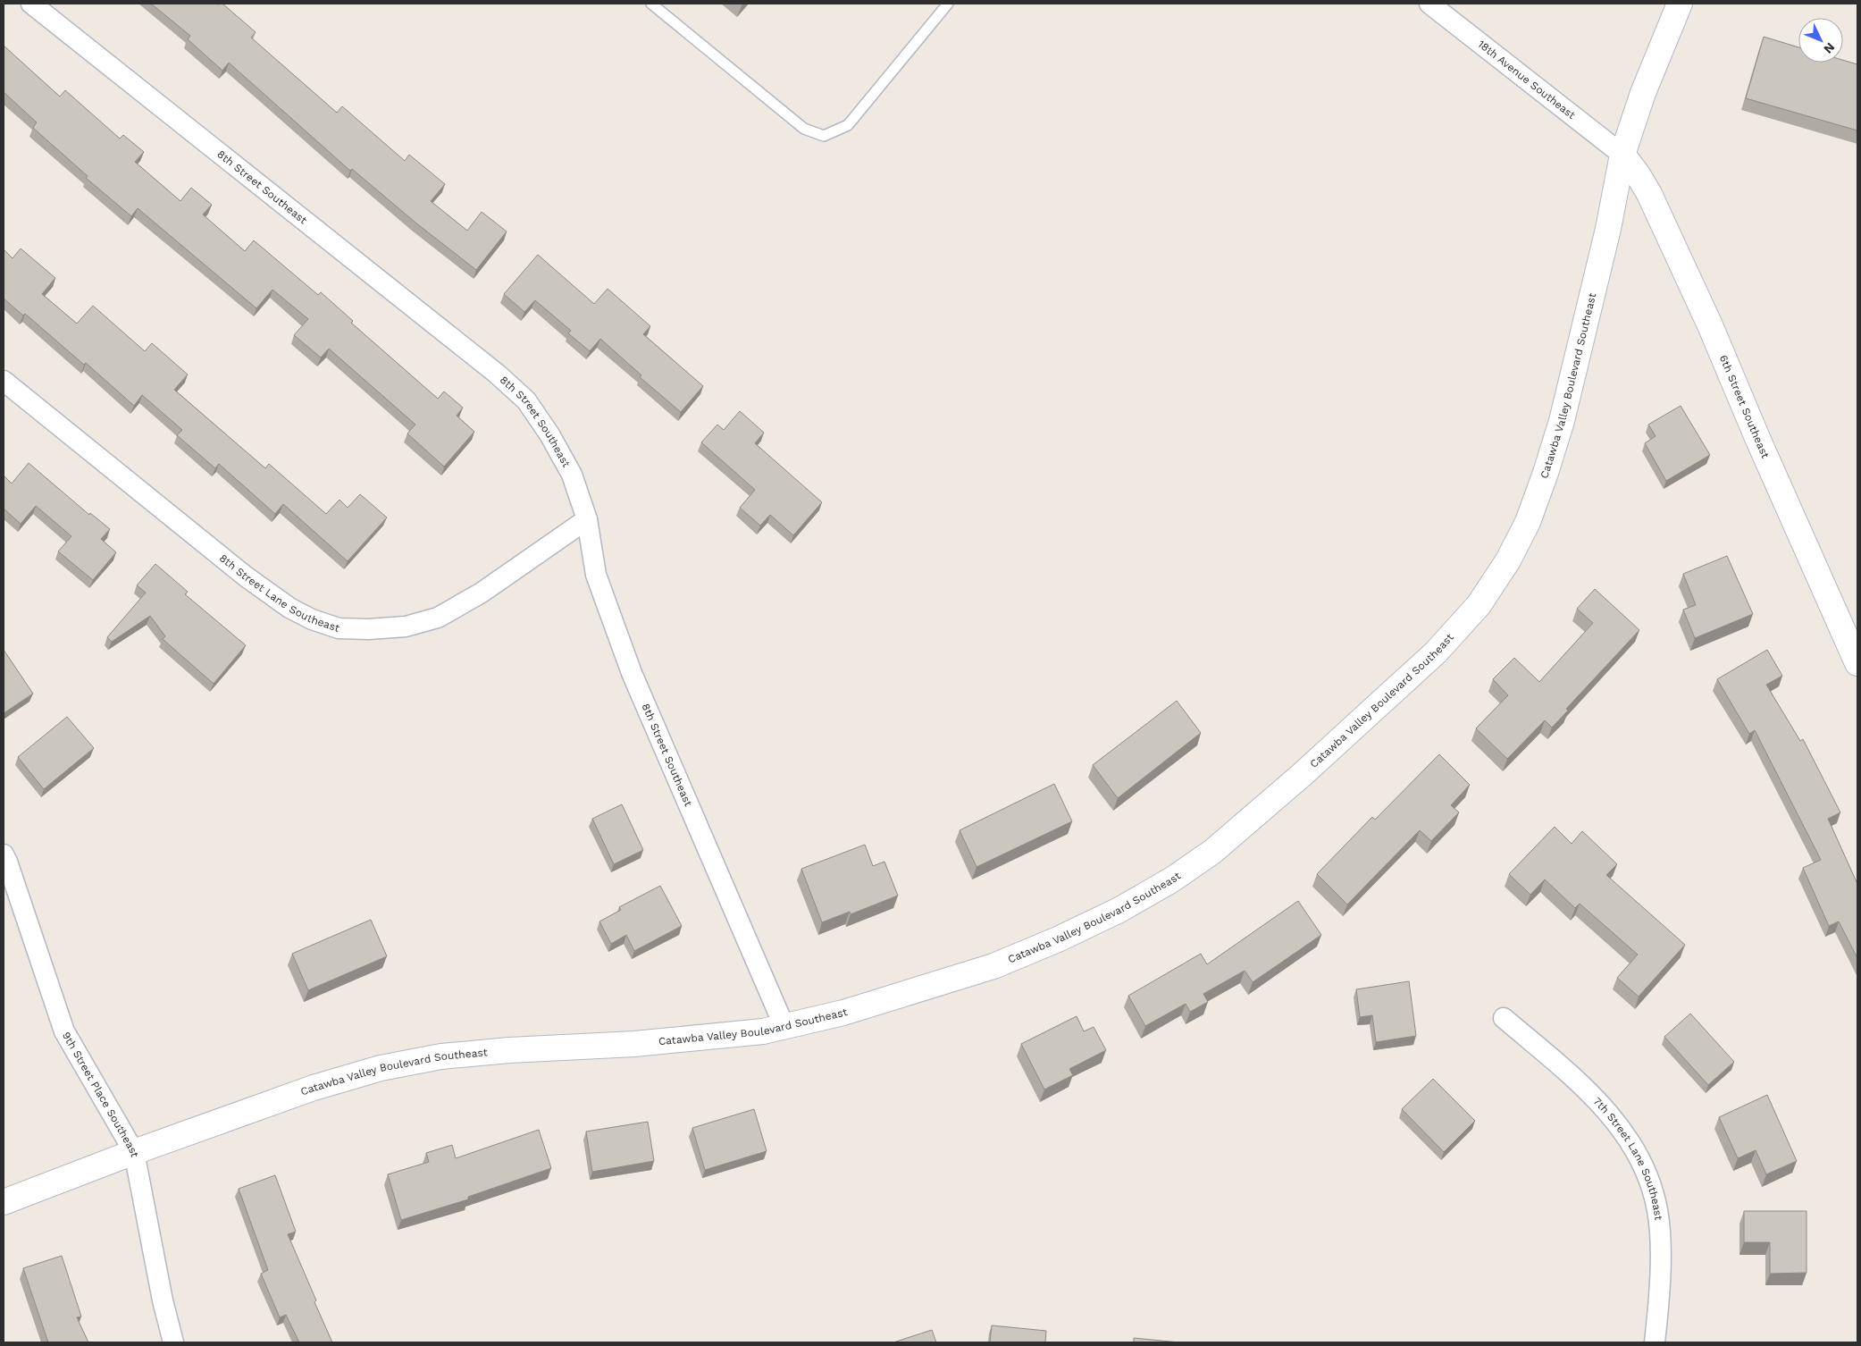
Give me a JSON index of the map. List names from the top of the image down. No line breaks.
{"streets":{"street":["18th Avenue Southeast","8th Street Southeast","Catawba Valley Boulevard Southeast","6th Street Southeast","8th Street Lane Southeast","9th Street Place Southeast","7th Street Lane Southeast"]},"crossings":[["18th Avenue Southeast","Catawba Valley Boulevard Southeast"],["18th Avenue Southeast","6th Street Southeast"],["8th Street Southeast","Catawba Valley Boulevard Southeast"],["8th Street Southeast","8th Street Lane Southeast"],["Catawba Valley Boulevard Southeast","6th Street Southeast"],["Catawba Valley Boulevard Southeast","9th Street Place Southeast"]],"north":"bottom right"}
